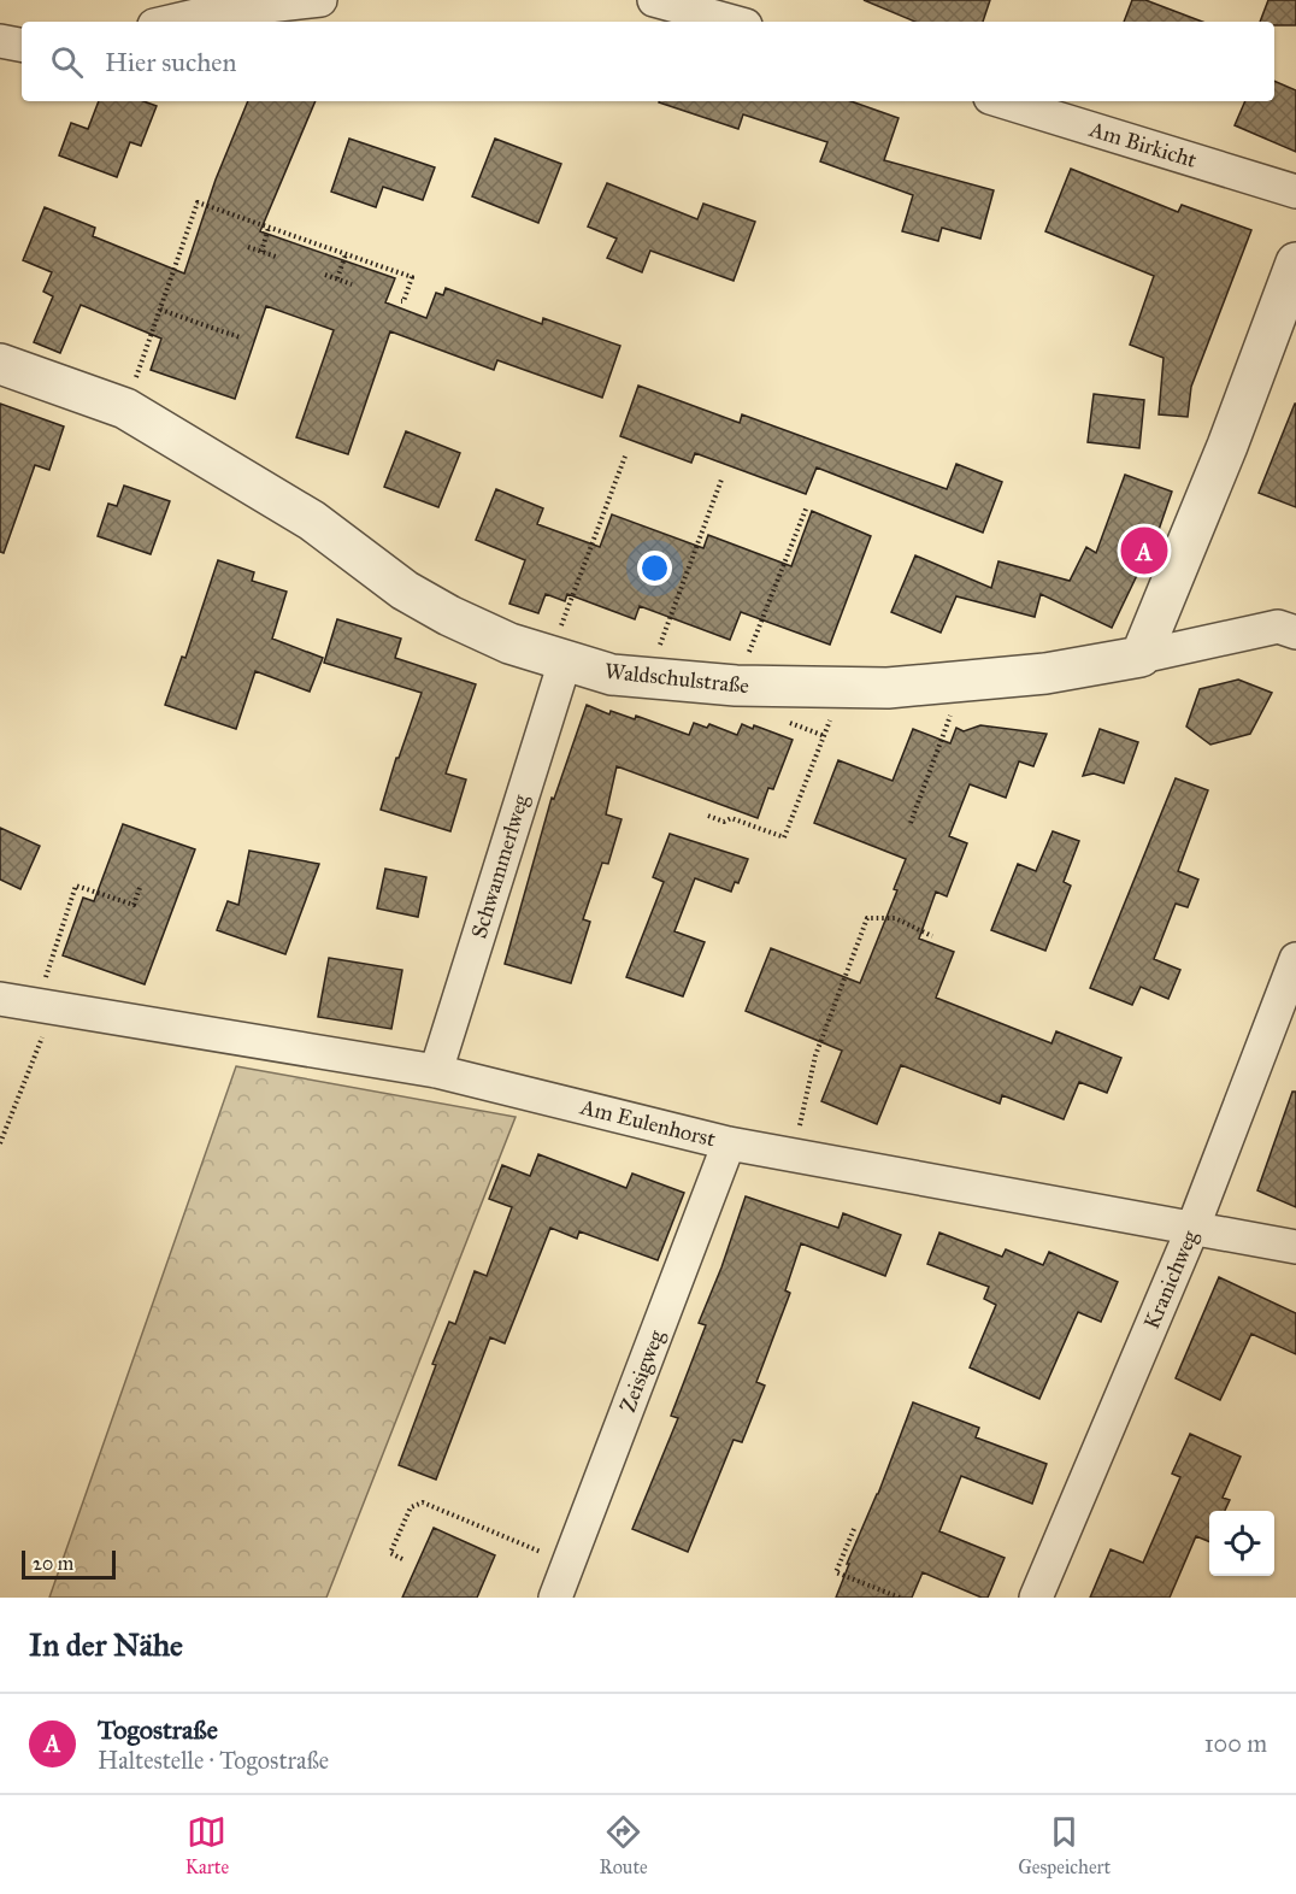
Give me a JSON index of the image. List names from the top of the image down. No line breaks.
{"streets":{"street":["Am Birkicht","Waldschulstraße","Schwammerlweg","Am Eulenhorst","Kranichweg","Zeisigweg"]},"crossings":[["Waldschulstraße","Schwammerlweg"],["Schwammerlweg","Am Eulenhorst"],["Am Eulenhorst","Kranichweg"],["Am Eulenhorst","Zeisigweg"]],"scale_bar":"20 m","page":{"search":"Hier suchen","pins":"A","scale":"20 m","heading":"In der Nähe","list":[{"mark":"A","name":"Togostraße","note":"Haltestelle · Togostraße","value":"100 m"}],"nav":["Karte","Route","Gespeichert"]}}
